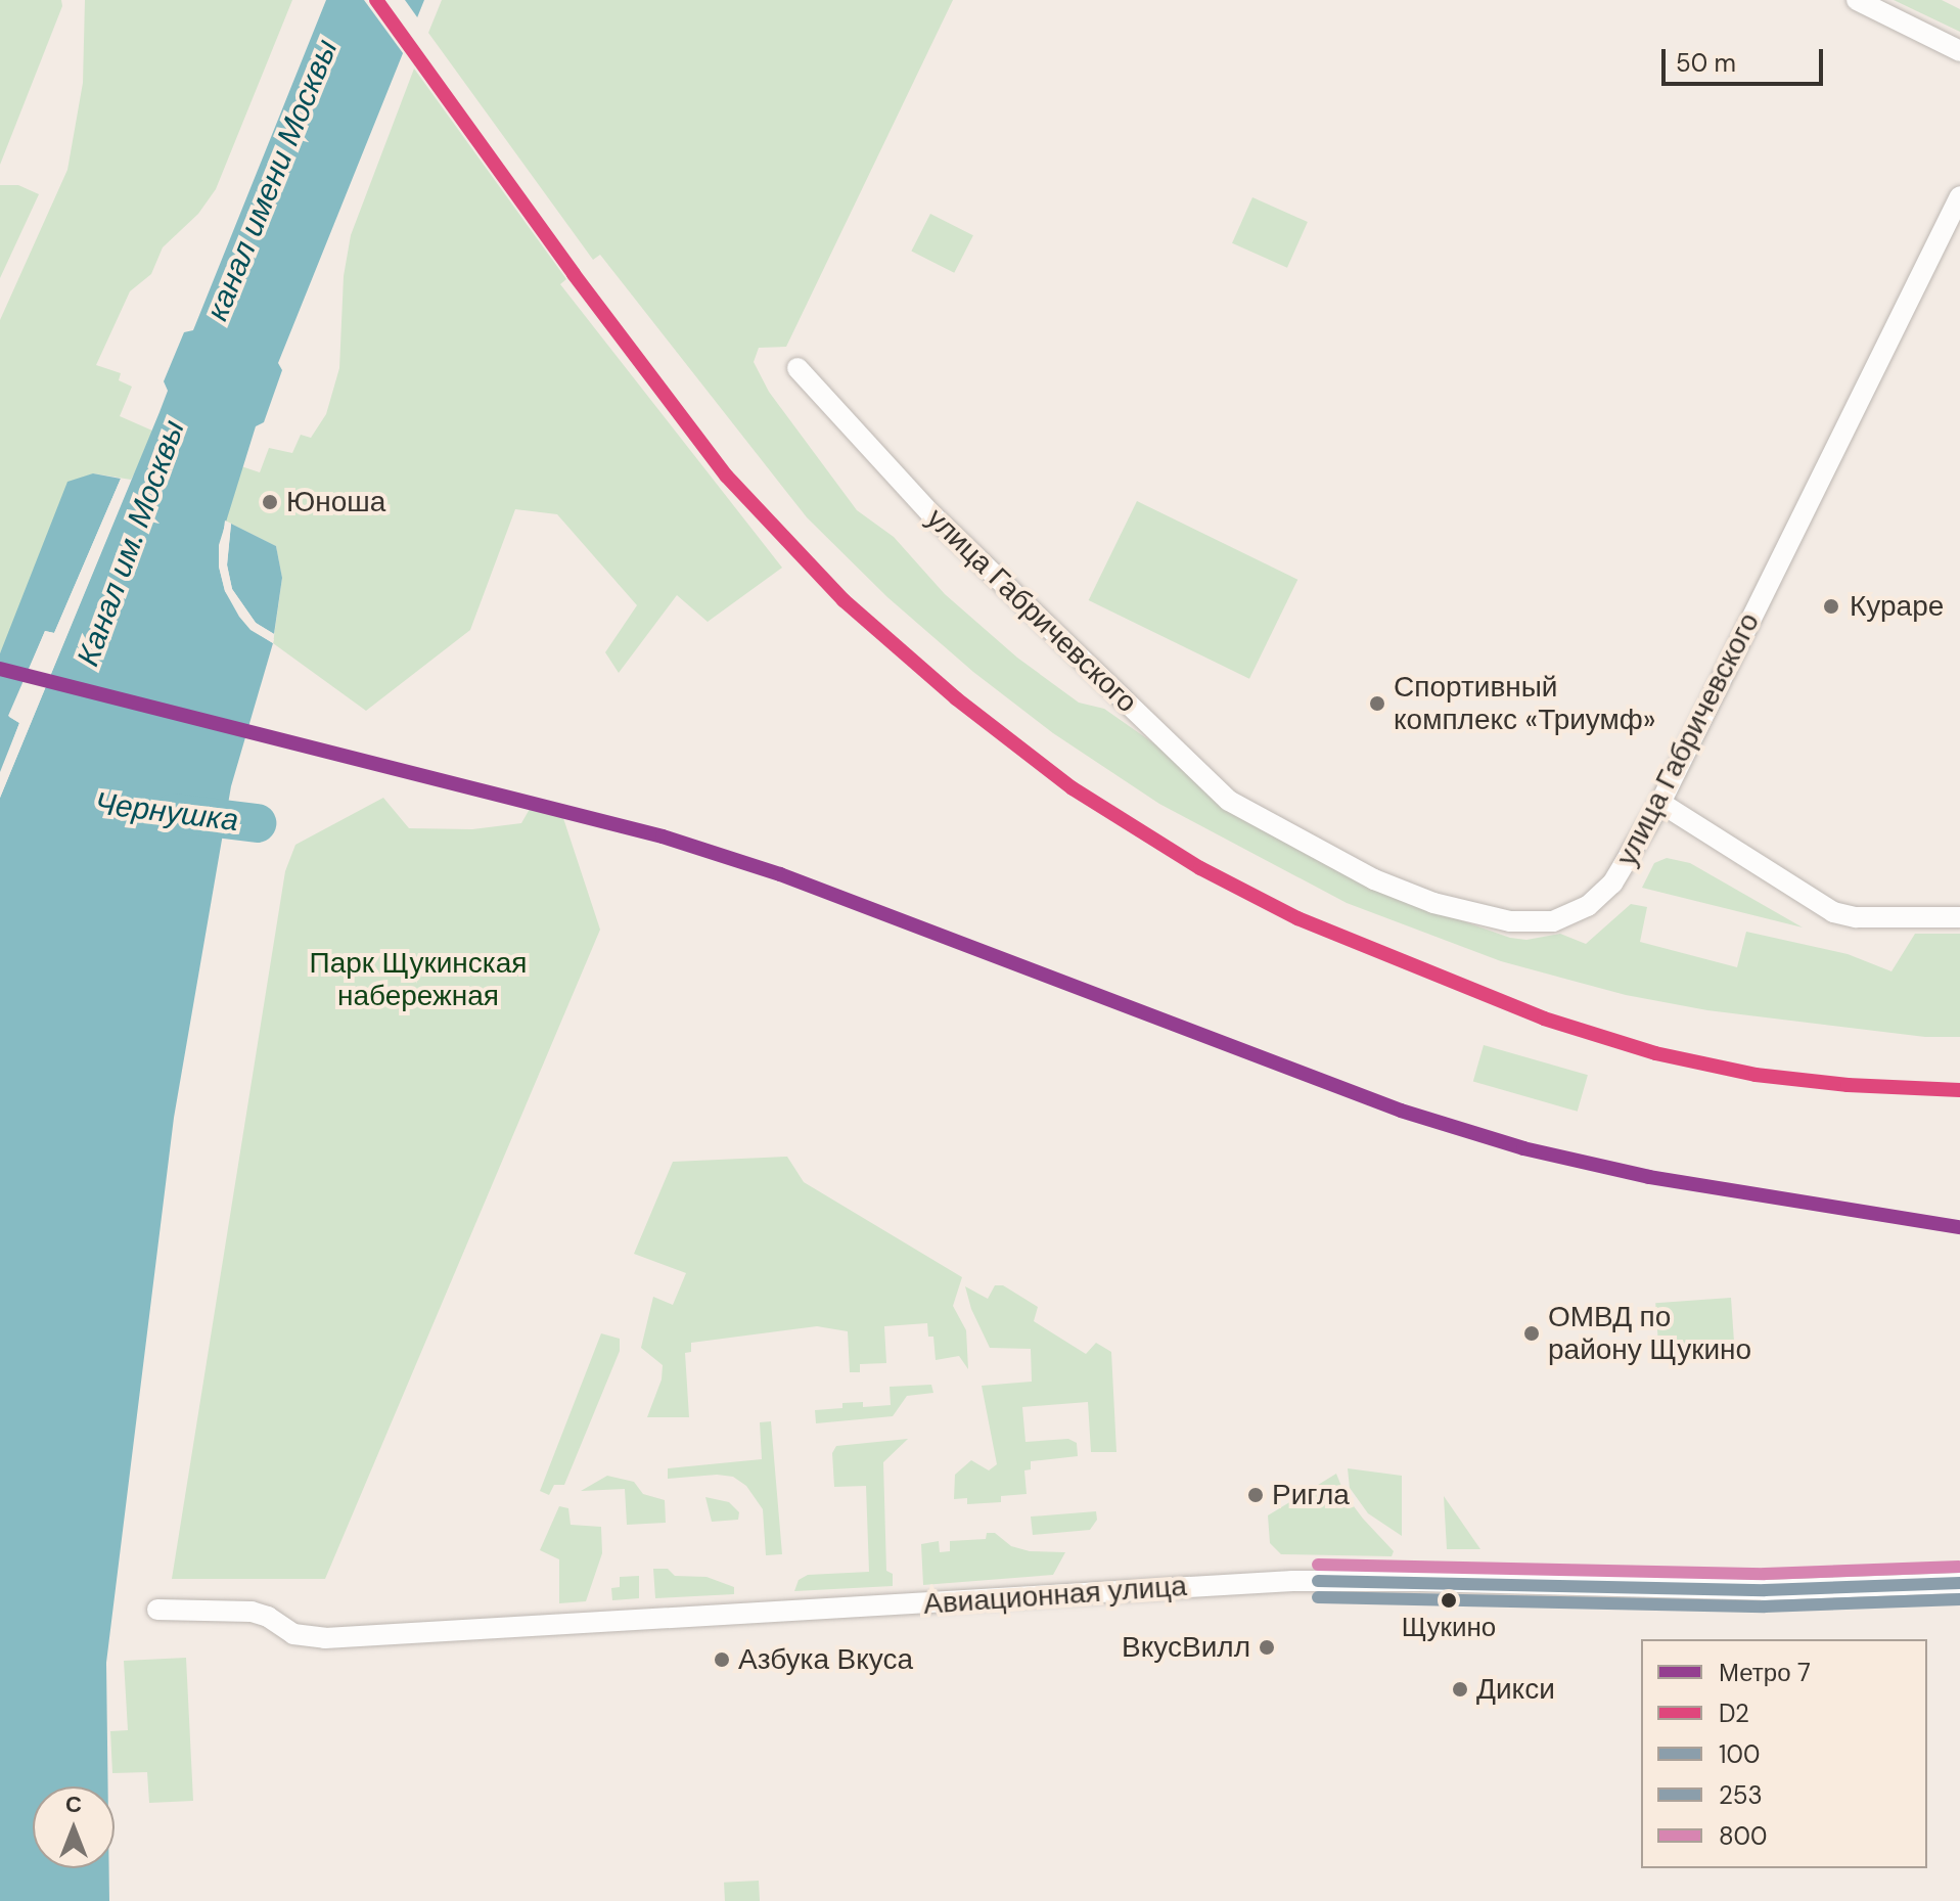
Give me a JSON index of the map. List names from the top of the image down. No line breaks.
{"streets":{"street":["улица Габричевского","Авиационная улица"]},"water":["канал имени Москвы","Канал им. Москвы","Чернушка"],"parks":["Парк Щукинская набережная"],"places":["Юноша","Кураре","Спортивный комплекс «Триумф»","ОМВД по району Щукино","Ригла","Щукино","ВкусВилл","Азбука Вкуса","Дикси"],"lines":["transit line D2","metro line 7","transit line 800","transit line 100","transit line 253"],"legend":["Метро 7","D2","100","253","800"],"scale_bar":"50 m","north":"top"}
